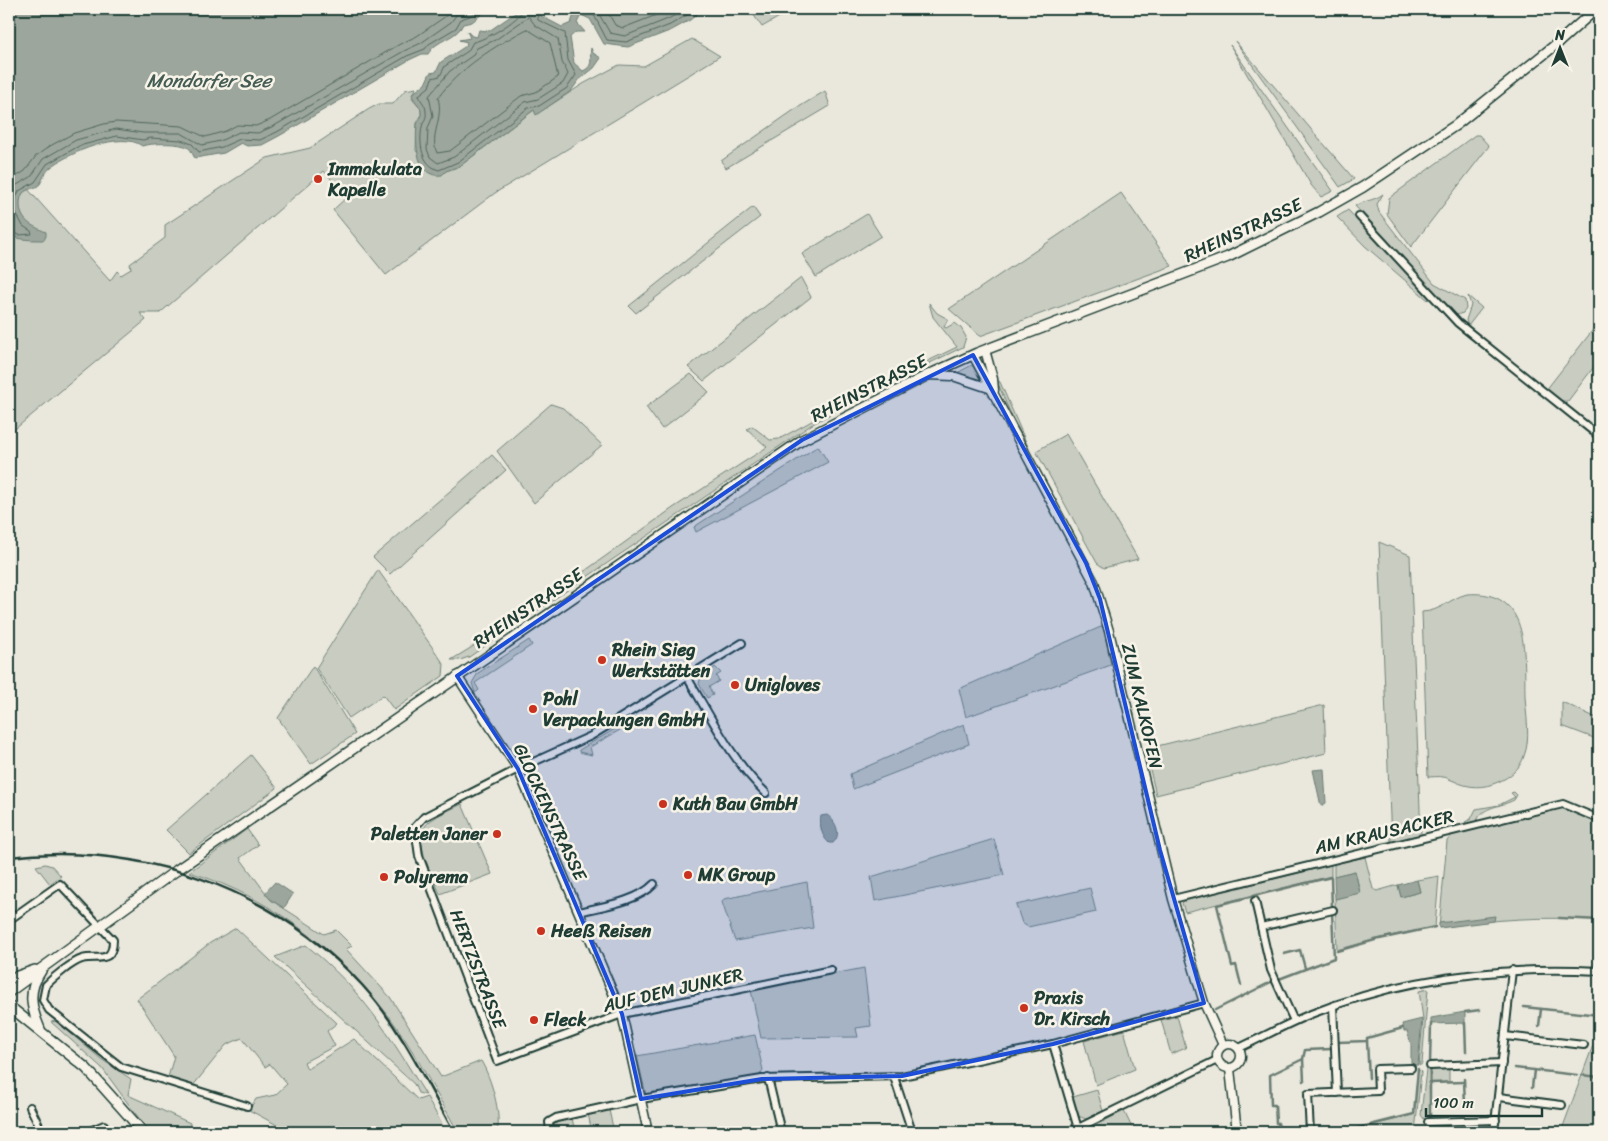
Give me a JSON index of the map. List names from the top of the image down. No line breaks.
{"streets":{"main road":["RHEINSTRASSE"],"street":["ZUM KALKOFEN","GLOCKENSTRASSE","AM KRAUSACKER","HERTZSTRASSE","AUF DEM JUNKER"]},"crossings":[["RHEINSTRASSE","ZUM KALKOFEN"],["RHEINSTRASSE","GLOCKENSTRASSE"],["ZUM KALKOFEN","AM KRAUSACKER"],["GLOCKENSTRASSE","HERTZSTRASSE"],["GLOCKENSTRASSE","AUF DEM JUNKER"],["HERTZSTRASSE","AUF DEM JUNKER"]],"water":["Mondorfer See"],"places":["Immakulata Kapelle","Rhein Sieg Werkstätten","Unigloves","Pohl Verpackungen GmbH","Kuth Bau GmbH","Paletten Janer","MK Group","Polyrema","Heeß Reisen","Praxis Dr. Kirsch","Fleck"],"scale_bar":"100 m","north":"top"}
